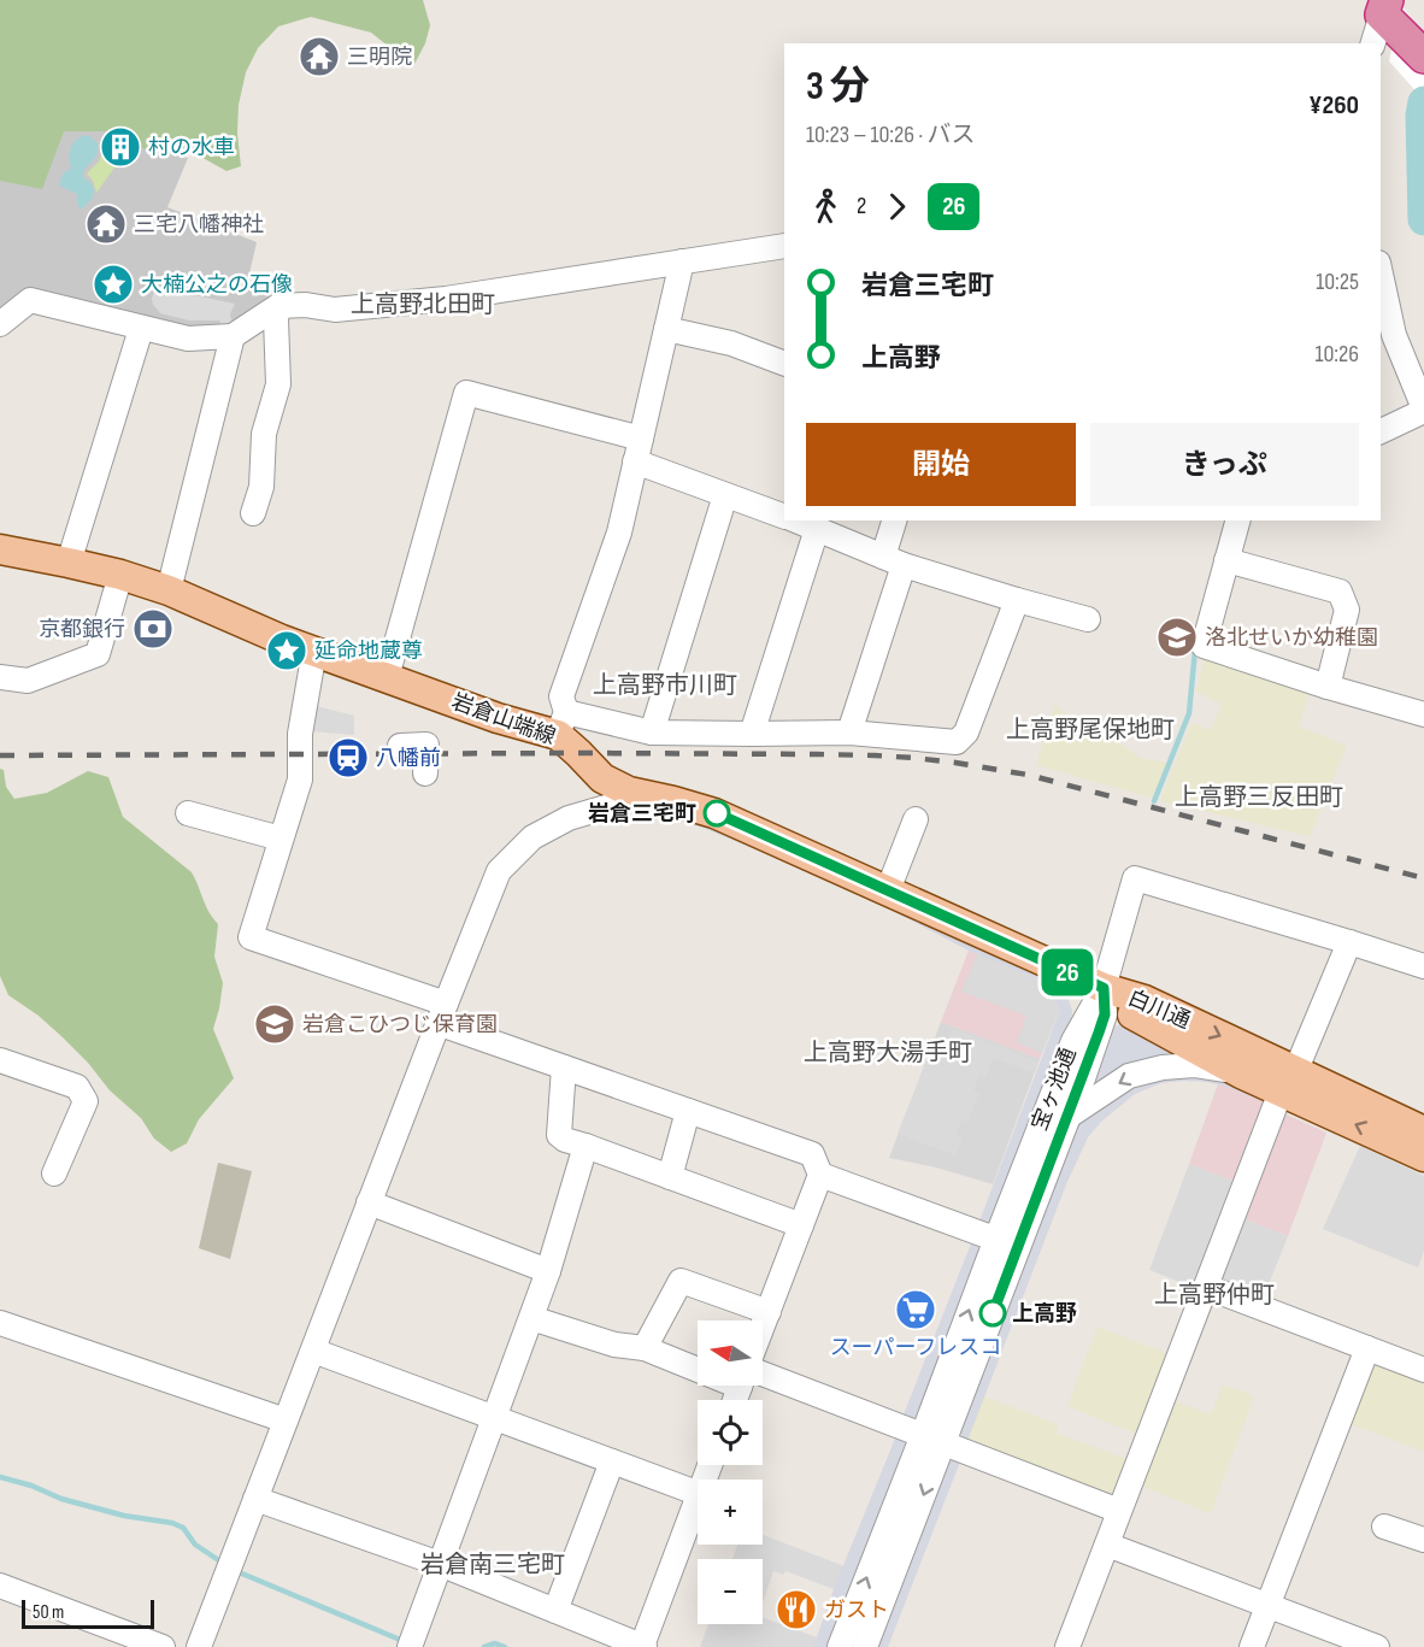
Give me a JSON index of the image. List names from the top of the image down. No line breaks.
{"streets":{"main road":["岩倉山端線","白川通"],"street":["宝ヶ池通"]},"crossings":[["岩倉山端線","白川通"],["岩倉山端線","宝ヶ池通"],["白川通","宝ヶ池通"]],"districts":["上高野北田町","上高野市川町","上高野尾保地町","上高野三反田町","上高野大湯手町","上高野仲町","岩倉南三宅町"],"places":{"temple":["三明院","三宅八幡神社"],"building":["村の水車"],"place":["大楠公之の石像","延命地蔵尊"],"bank":["京都銀行"],"school or university":["洛北せいか幼稚園","岩倉こひつじ保育園"],"station":["八幡前"],"other":["岩倉三宅町","上高野"],"supermarket":["スーパーフレスコ"],"restaurant":["ガスト"]},"lines":["bus line 26"],"scale_bar":"50 m","north":"left","page":{"on_map":"26","heading":["3 分","10:23 – 10:26 · バス","¥260"],"legs":["2","26"],"list":[{"name":"岩倉三宅町","value":"10:25"},{"name":"上高野","value":"10:26"}],"buttons":["開始","きっぷ"],"map_buttons":["+","−"],"scale":"50 m"}}
